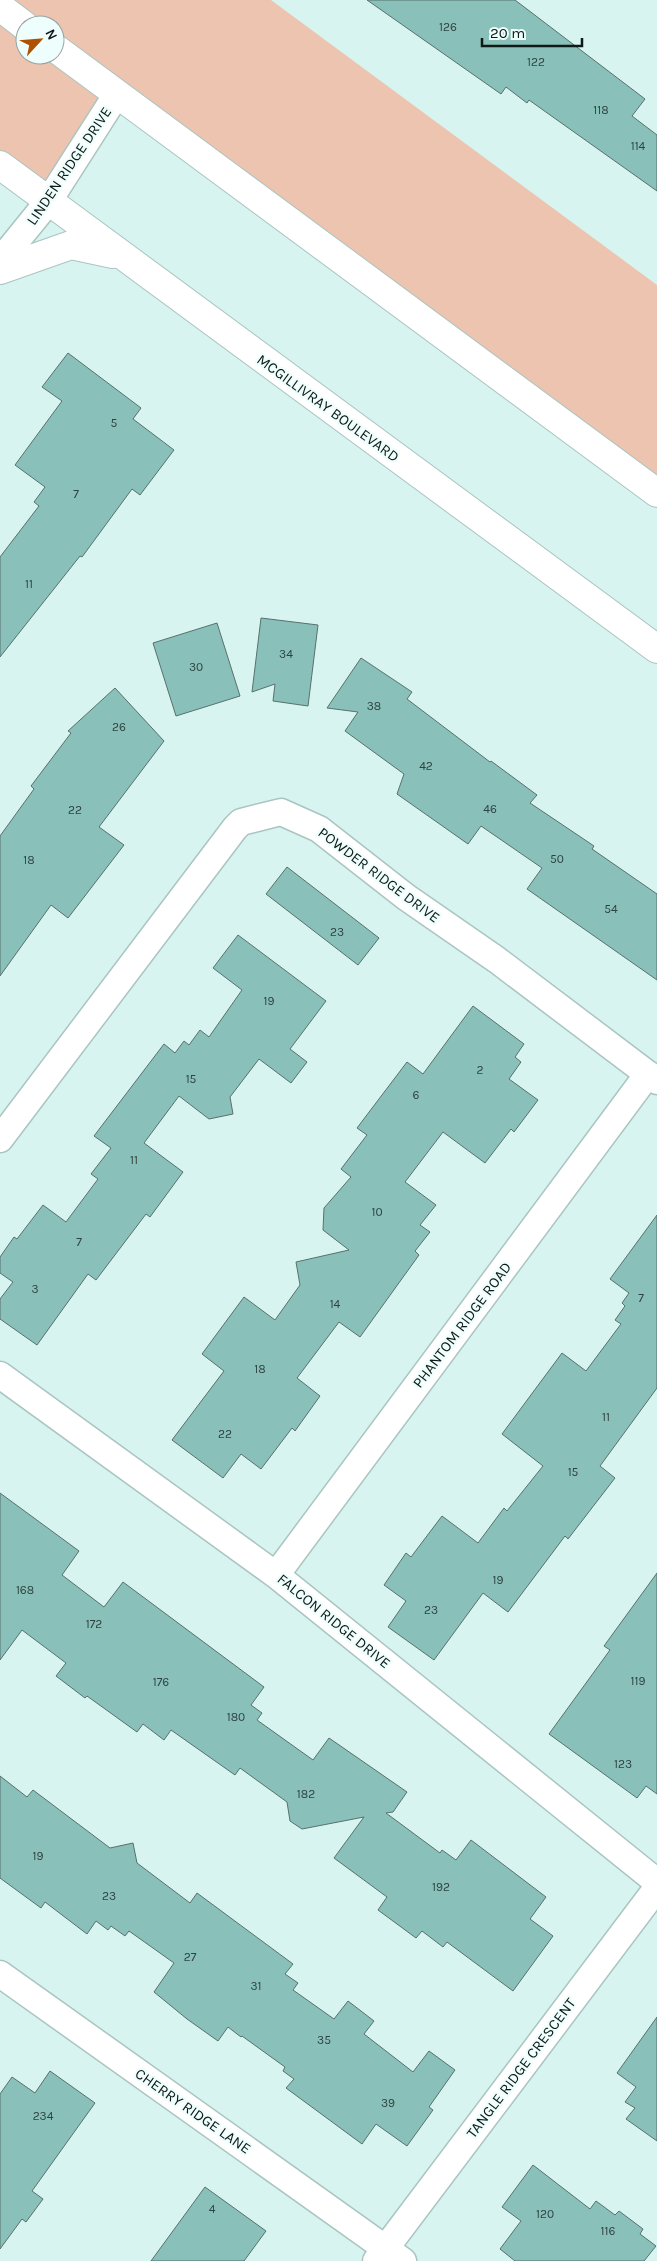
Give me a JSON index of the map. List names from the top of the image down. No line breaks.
{"streets":{"main road":["MCGILLIVRAY BOULEVARD"],"street":["LINDEN RIDGE DRIVE","POWDER RIDGE DRIVE","PHANTOM RIDGE ROAD","FALCON RIDGE DRIVE","TANGLE RIDGE CRESCENT","CHERRY RIDGE LANE"]},"crossings":[["LINDEN RIDGE DRIVE","MCGILLIVRAY BOULEVARD"],["POWDER RIDGE DRIVE","PHANTOM RIDGE ROAD"],["PHANTOM RIDGE ROAD","FALCON RIDGE DRIVE"],["TANGLE RIDGE CRESCENT","CHERRY RIDGE LANE"]],"house_numbers":["126","122","118","114","5","7","11","34","30","38","26","42","46","22","50","18","54","23","19","2","15","6","11","10","7","3","7","14","18","11","22","15","19","168","23","172","119","176","180","123","182","19","192","23","27","31","35","39","234","4","120","116"],"scale_bar":"20 m","north":"top right"}
